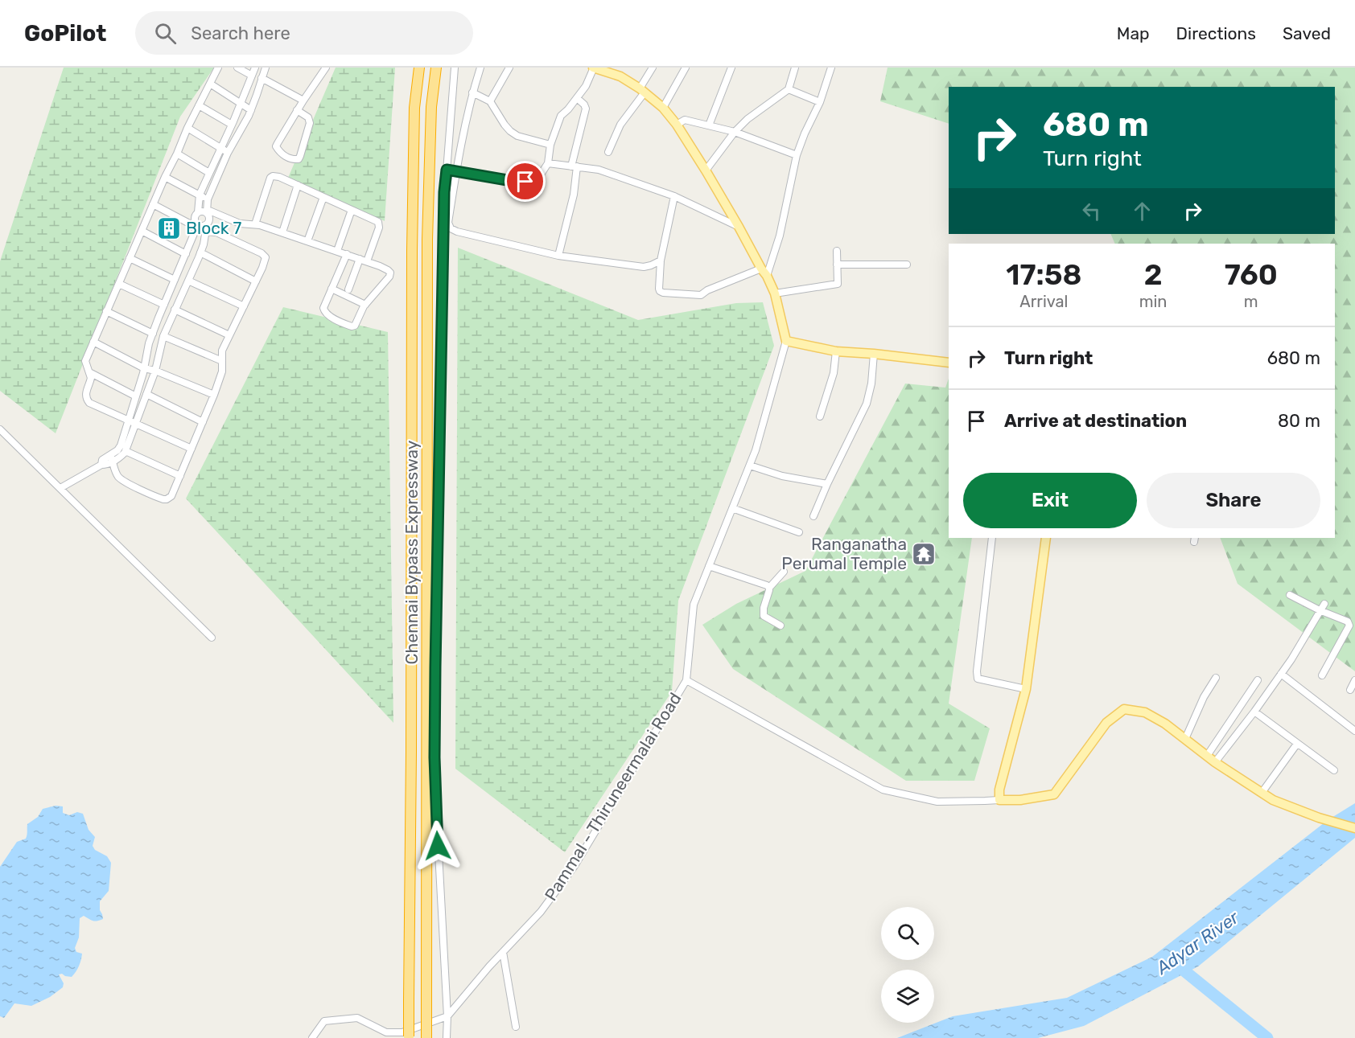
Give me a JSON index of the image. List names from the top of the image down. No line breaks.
{"streets":{"highway":["Chennai Bypass Expressway"],"street":["Pammal - Thiruneermalai Road"]},"water":["Adyar River"],"places":{"building":["Block 7"],"temple":["Ranganatha Perumal Temple"]},"page":{"header":"GoPilot","search":"Search here","nav":["Map","Directions","Saved"],"turn":["680 m","Turn right"],"eta":["17:58","Arrival","2","min","760","m"],"list":[{"name":"Turn right","value":"680 m"},{"name":"Arrive at destination","value":"80 m"}],"buttons":["Exit","Share"]}}
